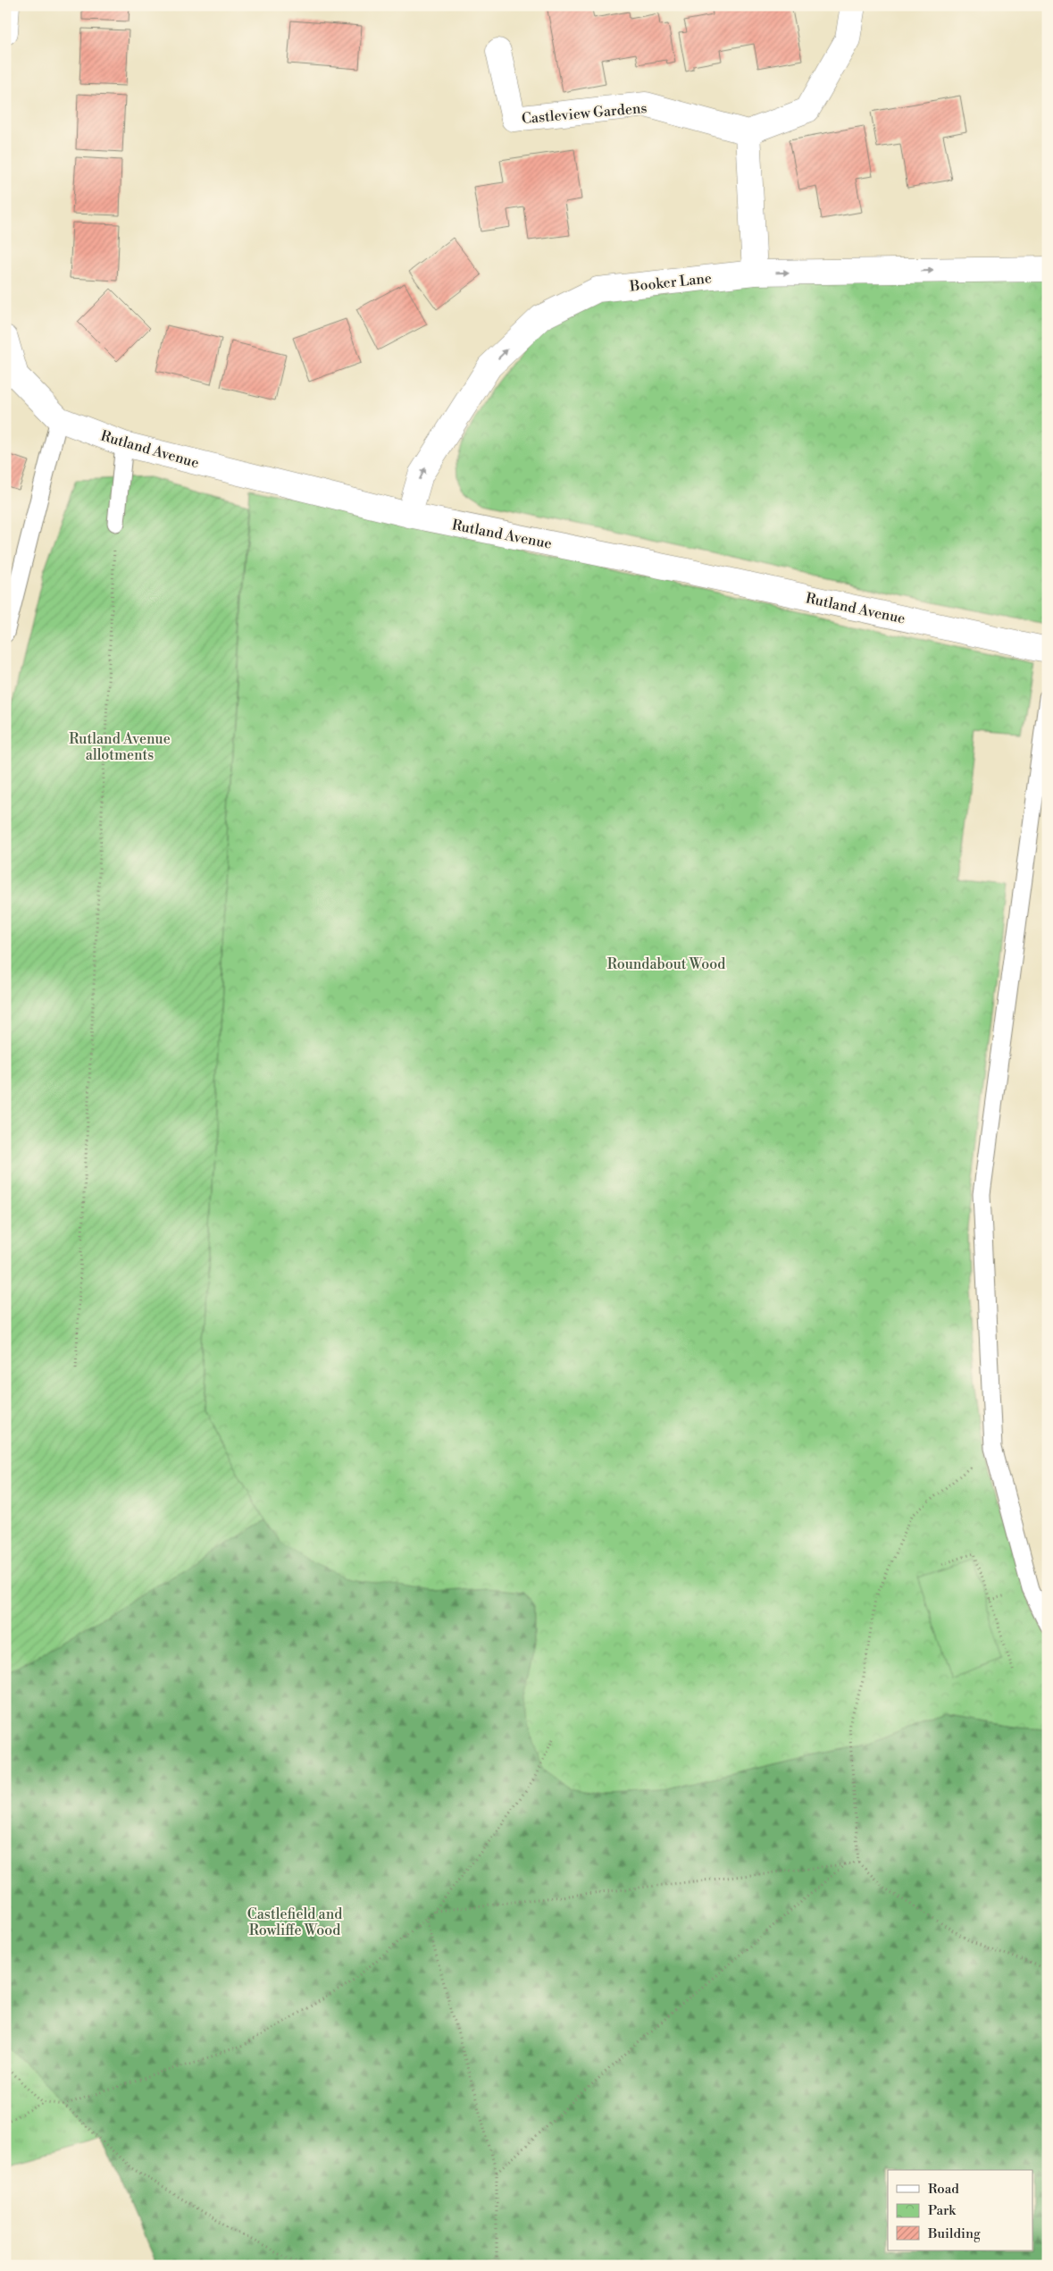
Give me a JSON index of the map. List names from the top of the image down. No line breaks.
{"streets":{"street":["Castleview Gardens","Booker Lane","Rutland Avenue"]},"crossings":[["Booker Lane","Rutland Avenue"]],"one_way":["Booker Lane"],"parks":["Rutland Avenue allotments","Roundabout Wood","Castlefield and Rowliffe Wood"],"legend":["Road","Park","Building"]}
